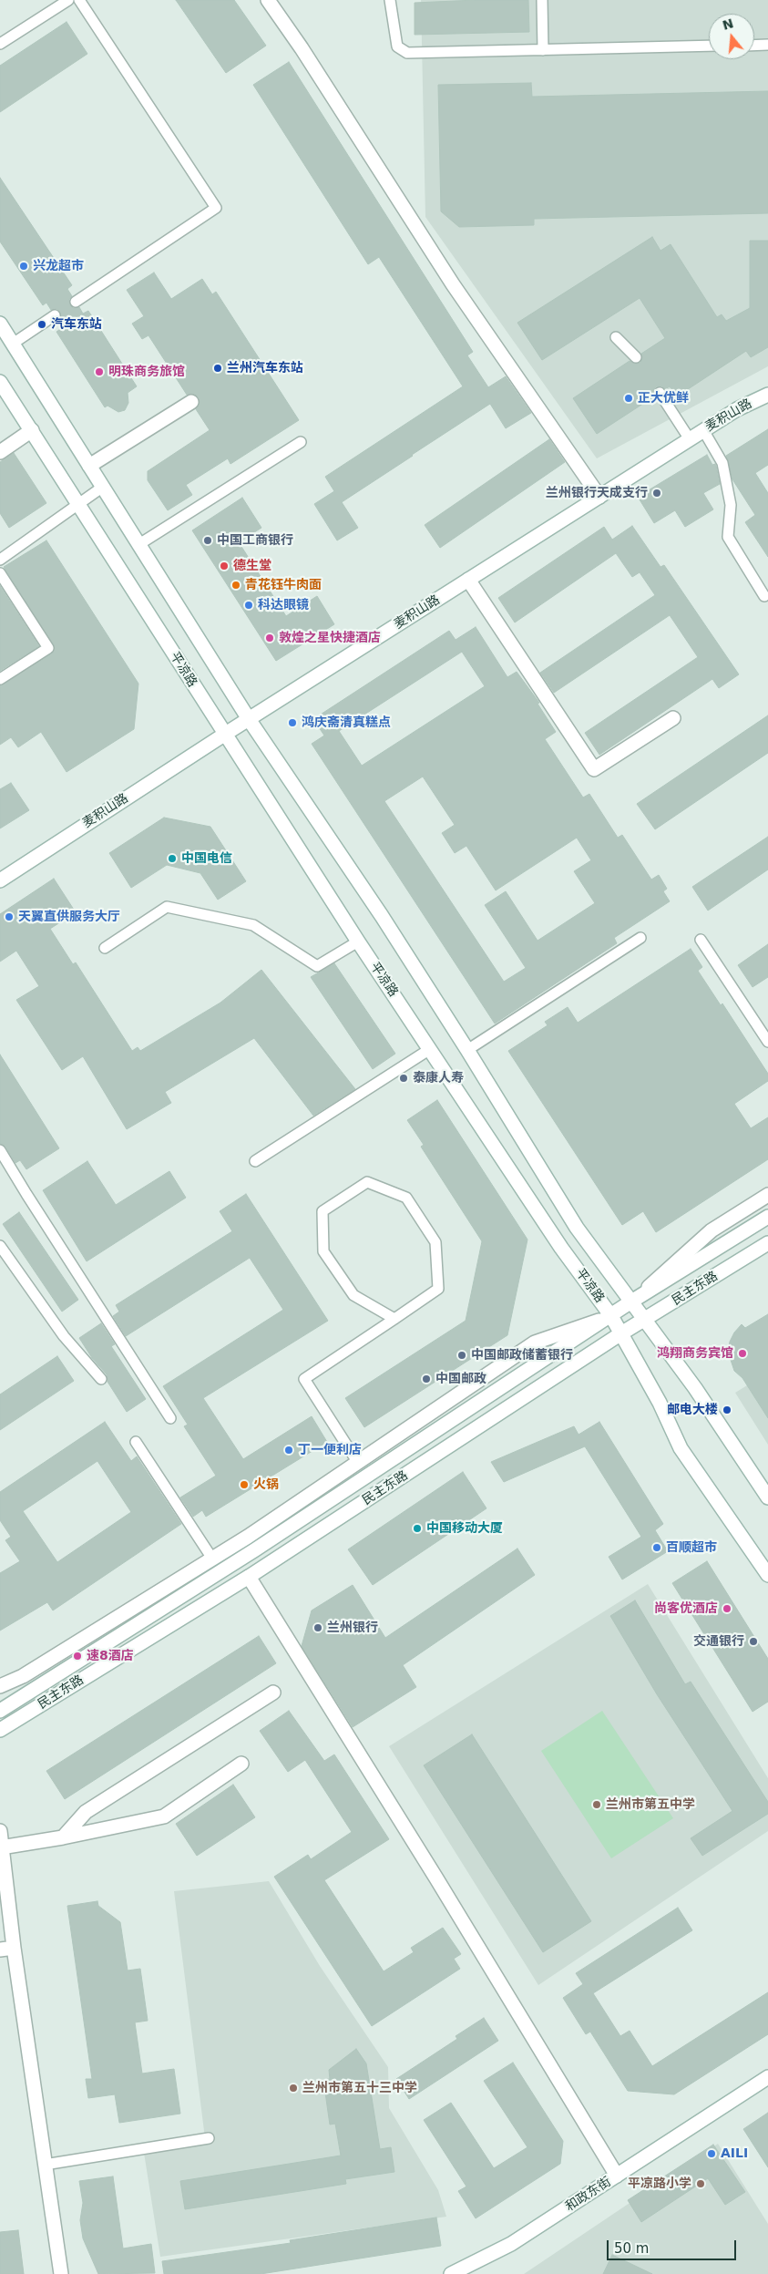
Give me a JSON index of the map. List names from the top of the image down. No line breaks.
{"streets":{"street":["麦积山路","平凉路","民主东路","和政东街"]},"crossings":[["麦积山路","平凉路"],["平凉路","民主东路"]],"places":["兴龙超市","汽车东站","兰州汽车东站","明珠商务旅馆","正大优鲜","兰州银行天成支行","中国工商银行","德生堂","青花钰牛肉面","科达眼镜","敦煌之星快捷酒店","鸿庆斋清真糕点","中国电信","天翼直供服务大厅","泰康人寿","鸿翔商务宾馆","中国邮政储蓄银行","中国邮政","邮电大楼","丁一便利店","火锅","中国移动大厦","百顺超市","尚客优酒店","兰州银行","交通银行","速8酒店","兰州市第五中学","兰州市第五十三中学","AILI","平凉路小学"],"scale_bar":"50 m","north":"top"}
